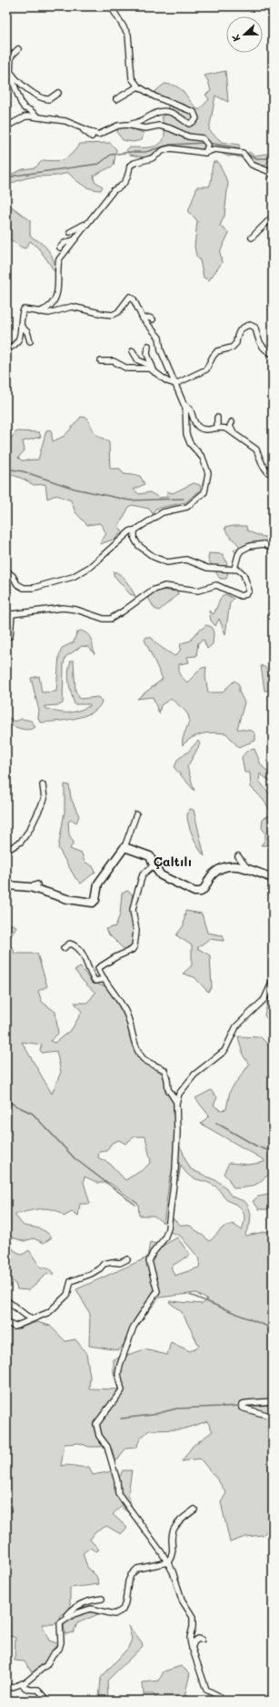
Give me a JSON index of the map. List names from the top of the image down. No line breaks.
{"districts":["Çaltılı"],"north":"left"}
